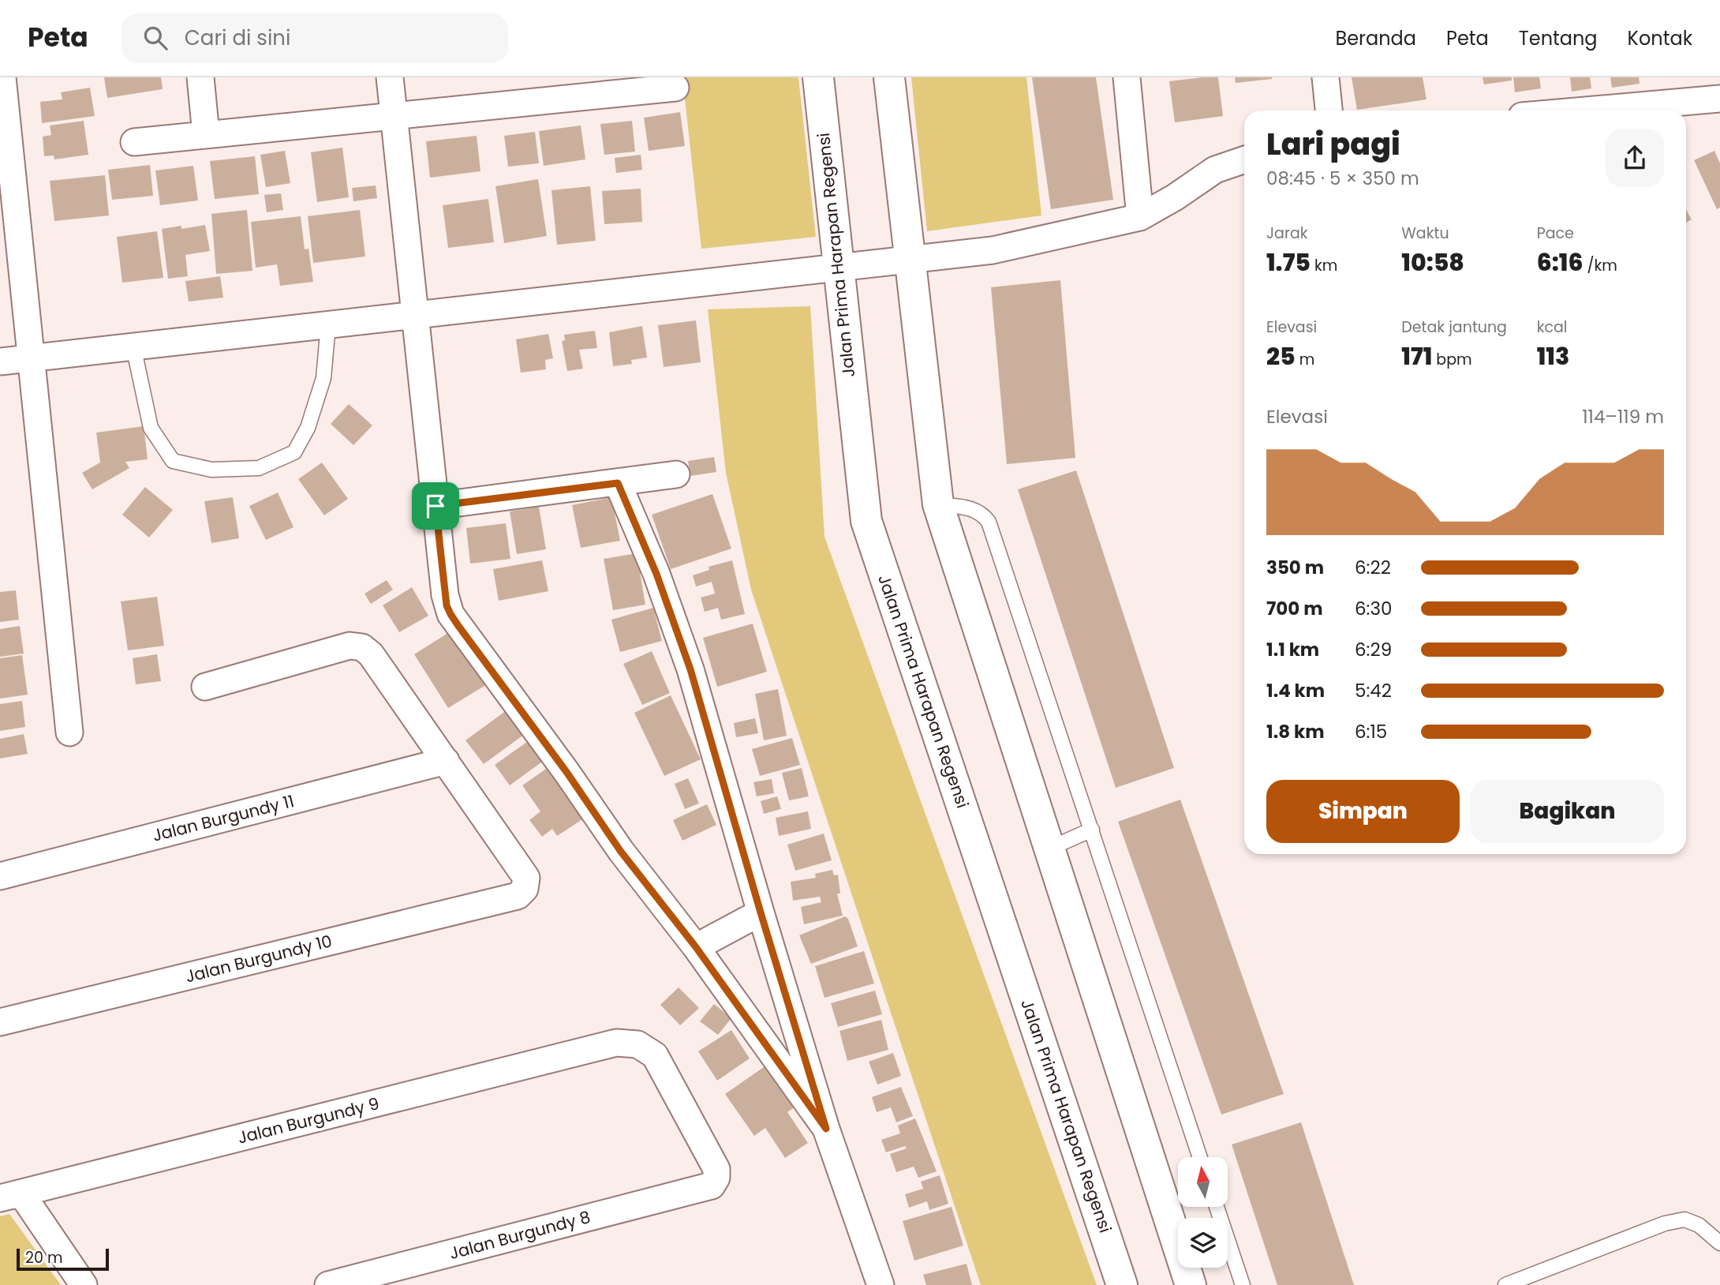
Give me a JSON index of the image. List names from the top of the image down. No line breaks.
{"streets":{"street":["Jalan Prima Harapan Regensi","Jalan Burgundy 11","Jalan Burgundy 10","Jalan Burgundy 9","Jalan Burgundy 8"]},"crossings":[["Jalan Burgundy 11","Jalan Burgundy 10"],["Jalan Burgundy 9","Jalan Burgundy 8"]],"scale_bar":"20 m","north":"top","page":{"header":"Peta","search":"Cari di sini","nav":["Beranda","Peta","Tentang","Kontak"],"heading":["Lari pagi","08:45 · 5 × 350 m"],"stats":[["Jarak","1.75 km"],["Waktu","10:58"],["Pace","6:16 /km"],["Elevasi","25 m"],["Detak jantung","171 bpm"],["kcal","113"]],"chart":["Elevasi","114–119 m"],"list":[{"name":"350 m","note":"6:22"},{"name":"700 m","note":"6:30"},{"name":"1.1 km","note":"6:29"},{"name":"1.4 km","note":"5:42"},{"name":"1.8 km","note":"6:15"}],"buttons":["Simpan","Bagikan"],"scale":"20 m"}}
